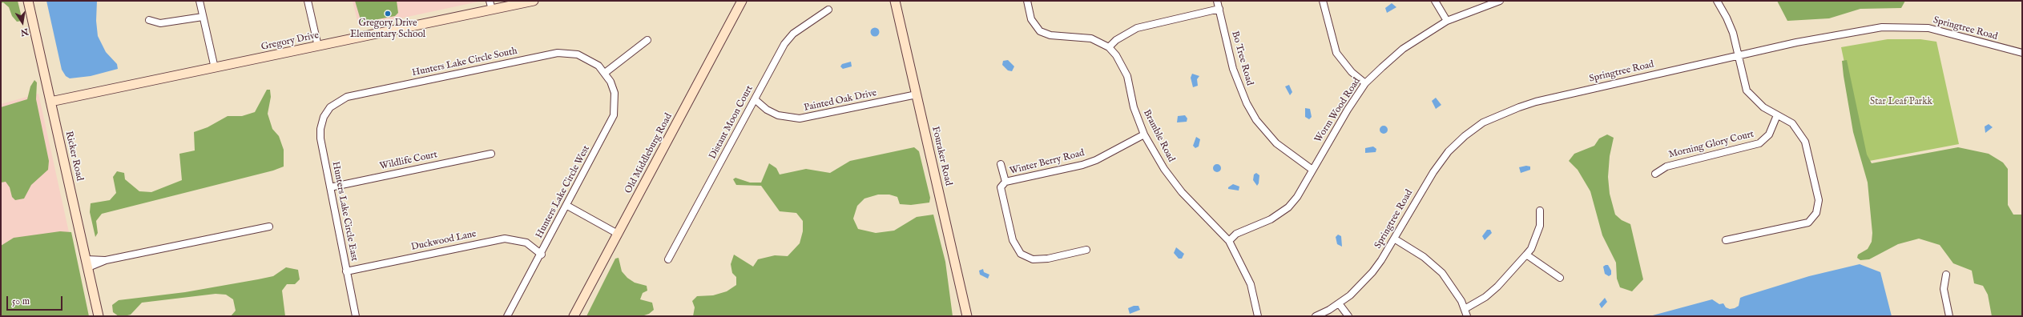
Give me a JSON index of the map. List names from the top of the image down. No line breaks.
{"streets":{"street":["Springtree Road","Gregory Drive","Bo Tree Road","Hunters Lake Circle South","Painted Oak Drive","Worm Wood Road","Distant Moon Court","Bramble Road","Morning Glory Court","Old Middleburg Road","Ricker Road","Fouraker Road","Wildlife Court","Winter Berry Road","Hunters Lake Circle West","Hunters Lake Circle East","Duckwood Lane"]},"crossings":[["Gregory Drive","Ricker Road"],["Bo Tree Road","Worm Wood Road"],["Hunters Lake Circle South","Hunters Lake Circle West"],["Hunters Lake Circle South","Hunters Lake Circle East"],["Painted Oak Drive","Distant Moon Court"],["Painted Oak Drive","Fouraker Road"],["Worm Wood Road","Bramble Road"],["Bramble Road","Winter Berry Road"],["Wildlife Court","Hunters Lake Circle East"],["Hunters Lake Circle West","Duckwood Lane"],["Hunters Lake Circle East","Duckwood Lane"]],"parks":["Star Leaf Parkk"],"places":["Gregory Drive Elementary School"],"scale_bar":"50 m","north":"bottom"}
